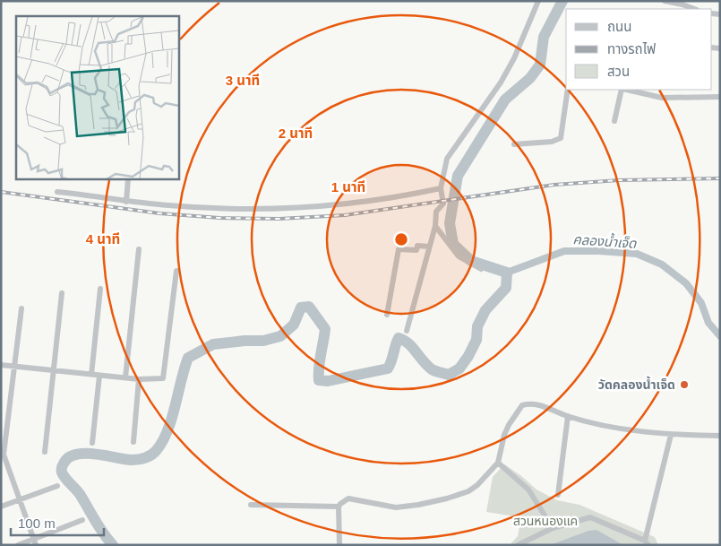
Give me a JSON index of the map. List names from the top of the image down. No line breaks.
{"water":["คลองน้ำเจ็ด"],"parks":["สวนหนองแค"],"places":["วัดคลองน้ำเจ็ด"],"legend":["ถนน","ทางรถไฟ","สวน"],"scale_bar":"100 m","rings":["3 นาที","2 นาที","1 นาที","4 นาที"]}
